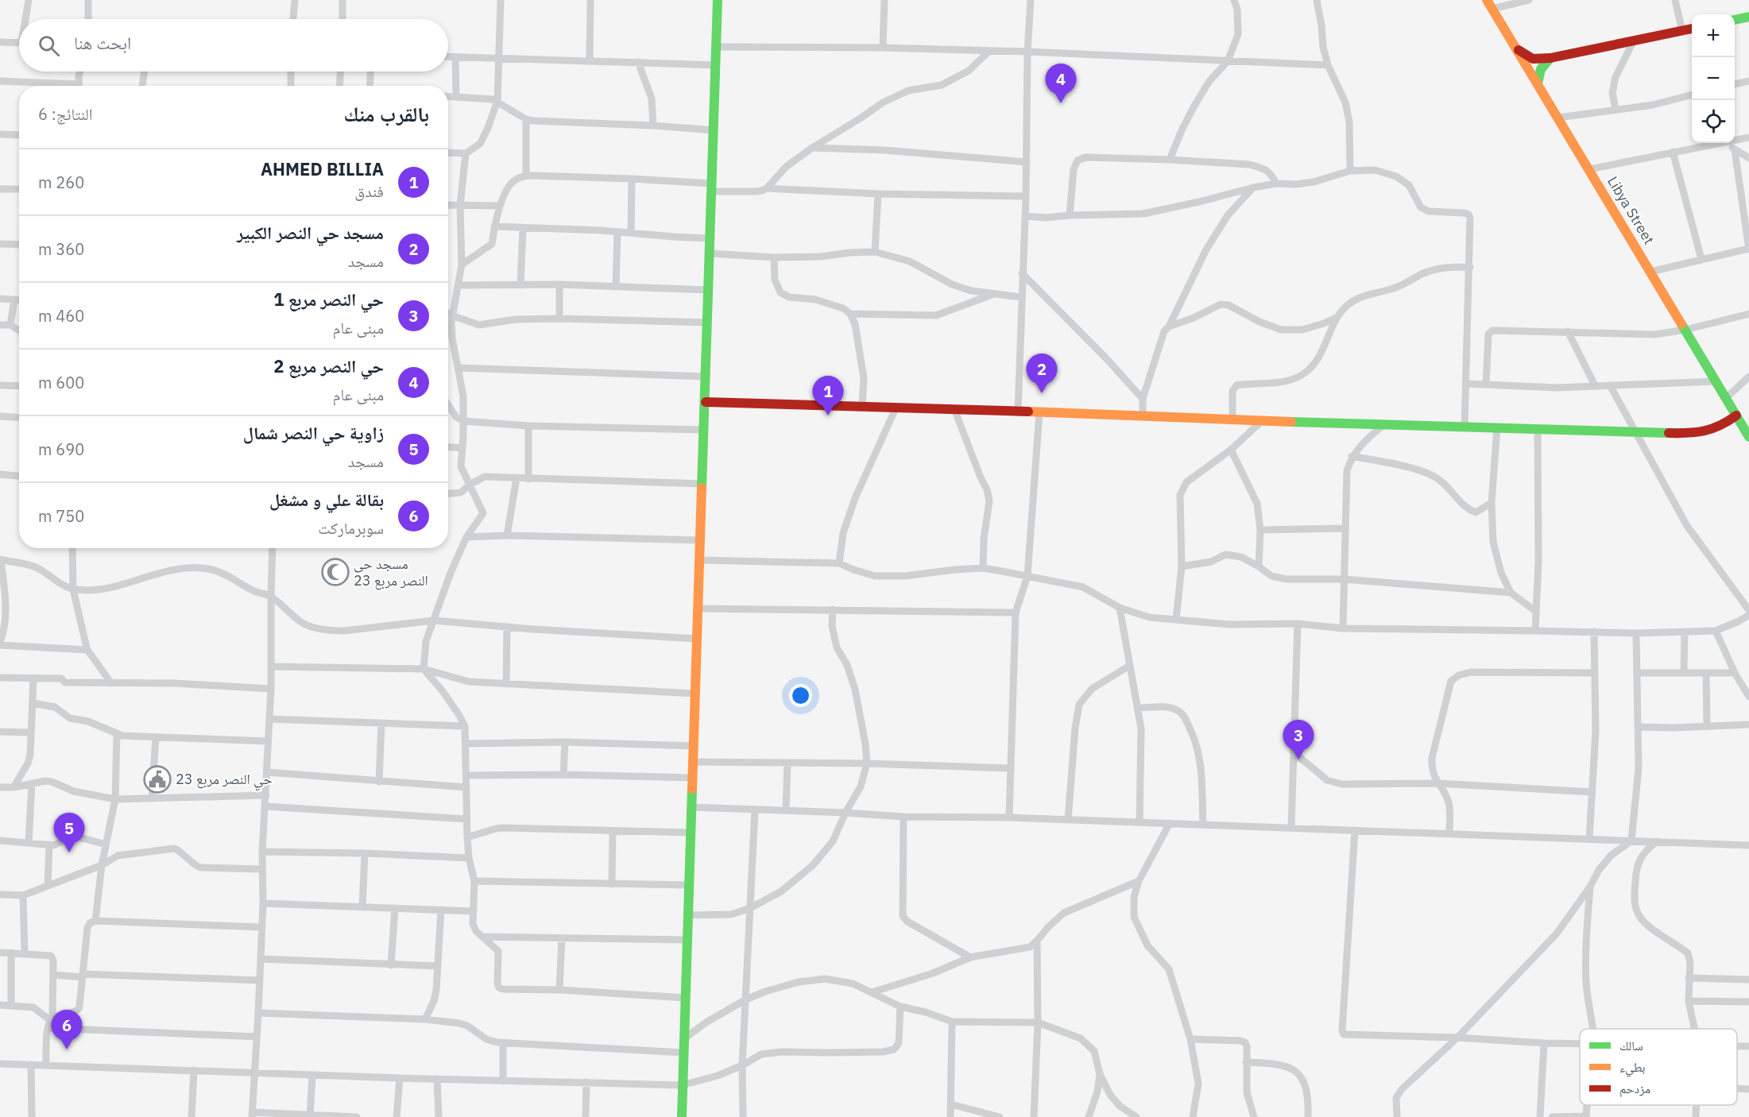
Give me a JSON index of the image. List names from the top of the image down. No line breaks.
{"streets":{"main road":["Libya Street"]},"places":{"mosque":["مسجد حي النصر مربع 23"],"public building":["حي النصر مربع 23"]},"legend":["سالك","بطيء","مزدحم"],"page":{"map_buttons":["+","−"],"search":"ابحث هنا","pins":["4","2","1","3","5","6"],"heading":["بالقرب منك","النتائج: 6"],"list":[{"mark":"1","name":"AHMED BILLIA","note":"فندق","value":"260 m"},{"mark":"2","name":"مسجد حي النصر الكبير","note":"مسجد","value":"360 m"},{"mark":"3","name":"حي النصر مربع 1","note":"مبنى عام","value":"460 m"},{"mark":"4","name":"حي النصر مربع 2","note":"مبنى عام","value":"600 m"},{"mark":"5","name":"زاوية حي النصر شمال","note":"مسجد","value":"690 m"},{"mark":"6","name":"بقالة علي و مشغل","note":"سوبرماركت","value":"750 m"}]}}
